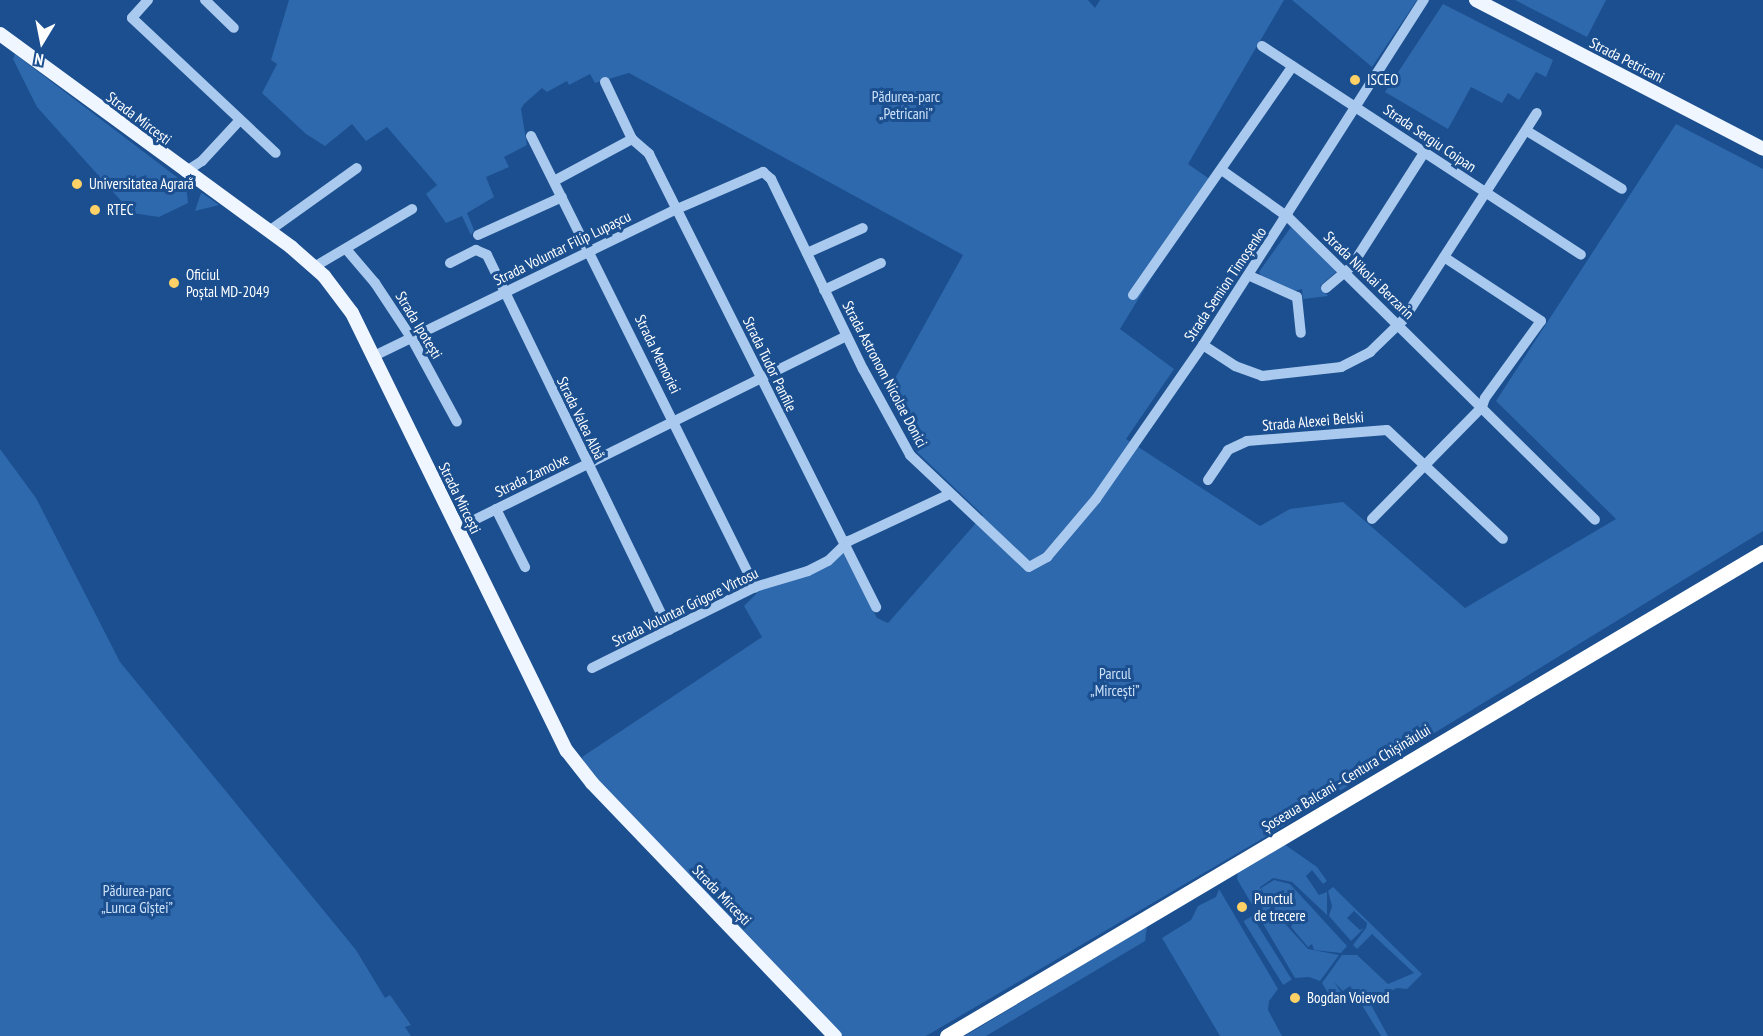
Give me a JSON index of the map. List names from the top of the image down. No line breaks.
{"streets":{"highway":["Șoseaua Balcani - Centura Chișinăului"],"main road":["Strada Petricani","Strada Mircești"],"street":["Strada Sergiu Coipan","Strada Voluntar Filip Lupașcu","Strada Nikolai Berzarin","Strada Semion Timoșenko","Strada Ipotești","Strada Memoriei","Strada Tudor Panfile","Strada Astronom Nicolae Donici","Strada Valea Albă","Strada Alexei Belski","Strada Zamolxe","Strada Voluntar Grigore Vîrtosu"]},"crossings":[["Strada Mircești","Strada Voluntar Filip Lupașcu"],["Strada Mircești","Strada Zamolxe"],["Strada Sergiu Coipan","Strada Semion Timoșenko"],["Strada Voluntar Filip Lupașcu","Strada Ipotești"],["Strada Voluntar Filip Lupașcu","Strada Memoriei"],["Strada Voluntar Filip Lupașcu","Strada Tudor Panfile"],["Strada Voluntar Filip Lupașcu","Strada Astronom Nicolae Donici"],["Strada Voluntar Filip Lupașcu","Strada Valea Albă"],["Strada Nikolai Berzarin","Strada Semion Timoșenko"],["Strada Semion Timoșenko","Strada Astronom Nicolae Donici"],["Strada Memoriei","Strada Zamolxe"],["Strada Memoriei","Strada Voluntar Grigore Vîrtosu"],["Strada Tudor Panfile","Strada Zamolxe"],["Strada Tudor Panfile","Strada Voluntar Grigore Vîrtosu"],["Strada Astronom Nicolae Donici","Strada Zamolxe"],["Strada Astronom Nicolae Donici","Strada Voluntar Grigore Vîrtosu"],["Strada Valea Albă","Strada Zamolxe"],["Strada Valea Albă","Strada Voluntar Grigore Vîrtosu"]],"parks":["Pădurea-parc „Petricani”","Parcul „Mircești”","Pădurea-parc „Lunca Gîștei”"],"places":["ISCEO","Universitatea Agrară","RTEC","Oficiul Poștal MD-2049","Punctul de trecere","Bogdan Voievod"],"north":"bottom"}
